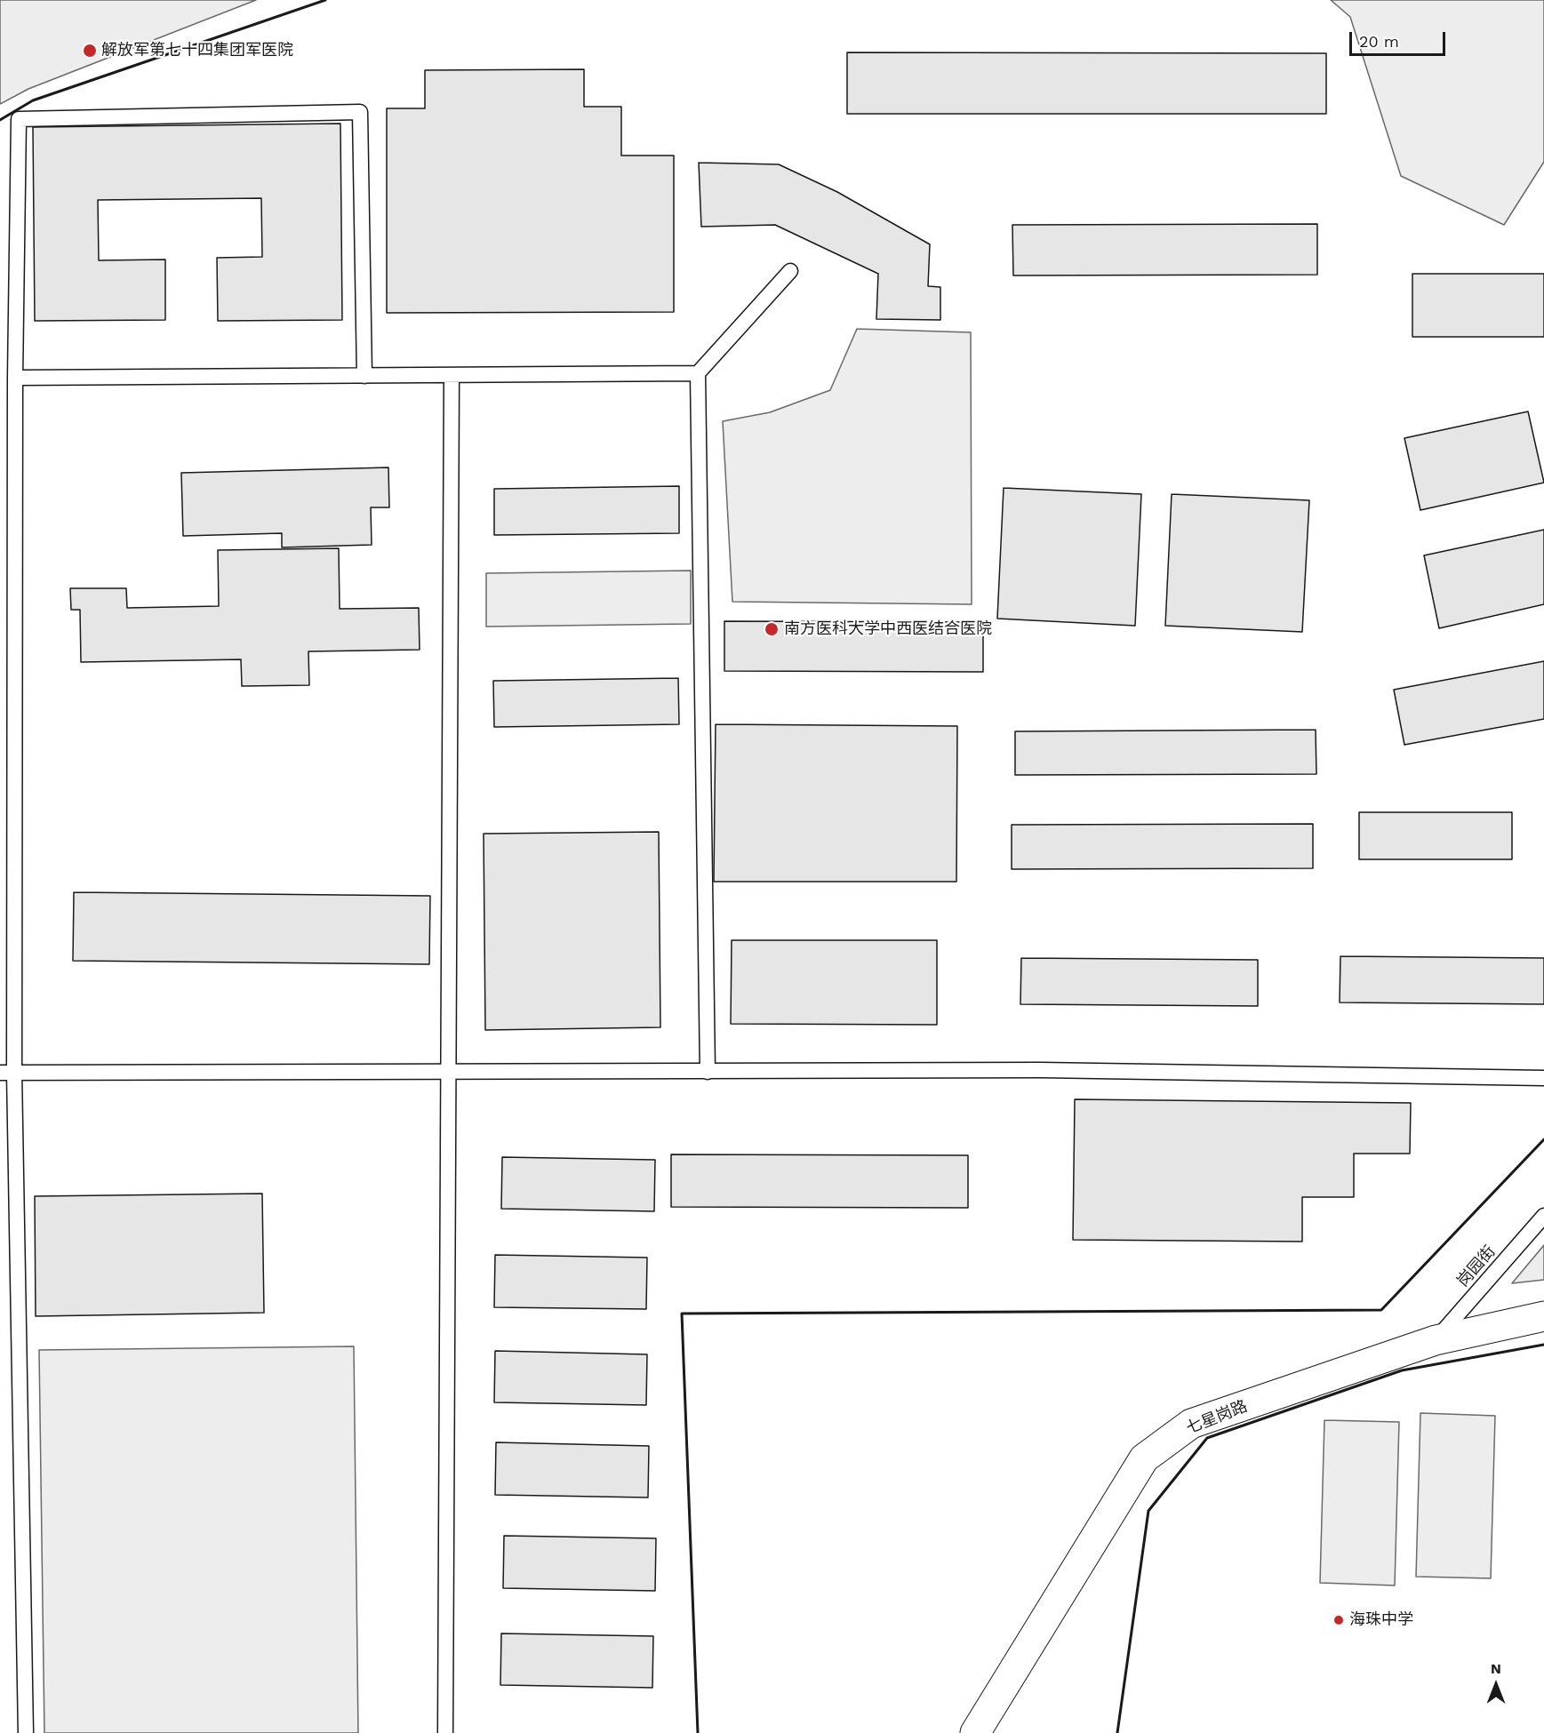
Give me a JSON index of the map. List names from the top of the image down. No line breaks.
{"streets":{"street":["七星岗路"],"lane":["岗园街"]},"crossings":[["岗园街","七星岗路"]],"places":["解放军第七十四集团军医院","南方医科大学中西医结合医院","海珠中学"],"scale_bar":"20 m","north":"top"}
